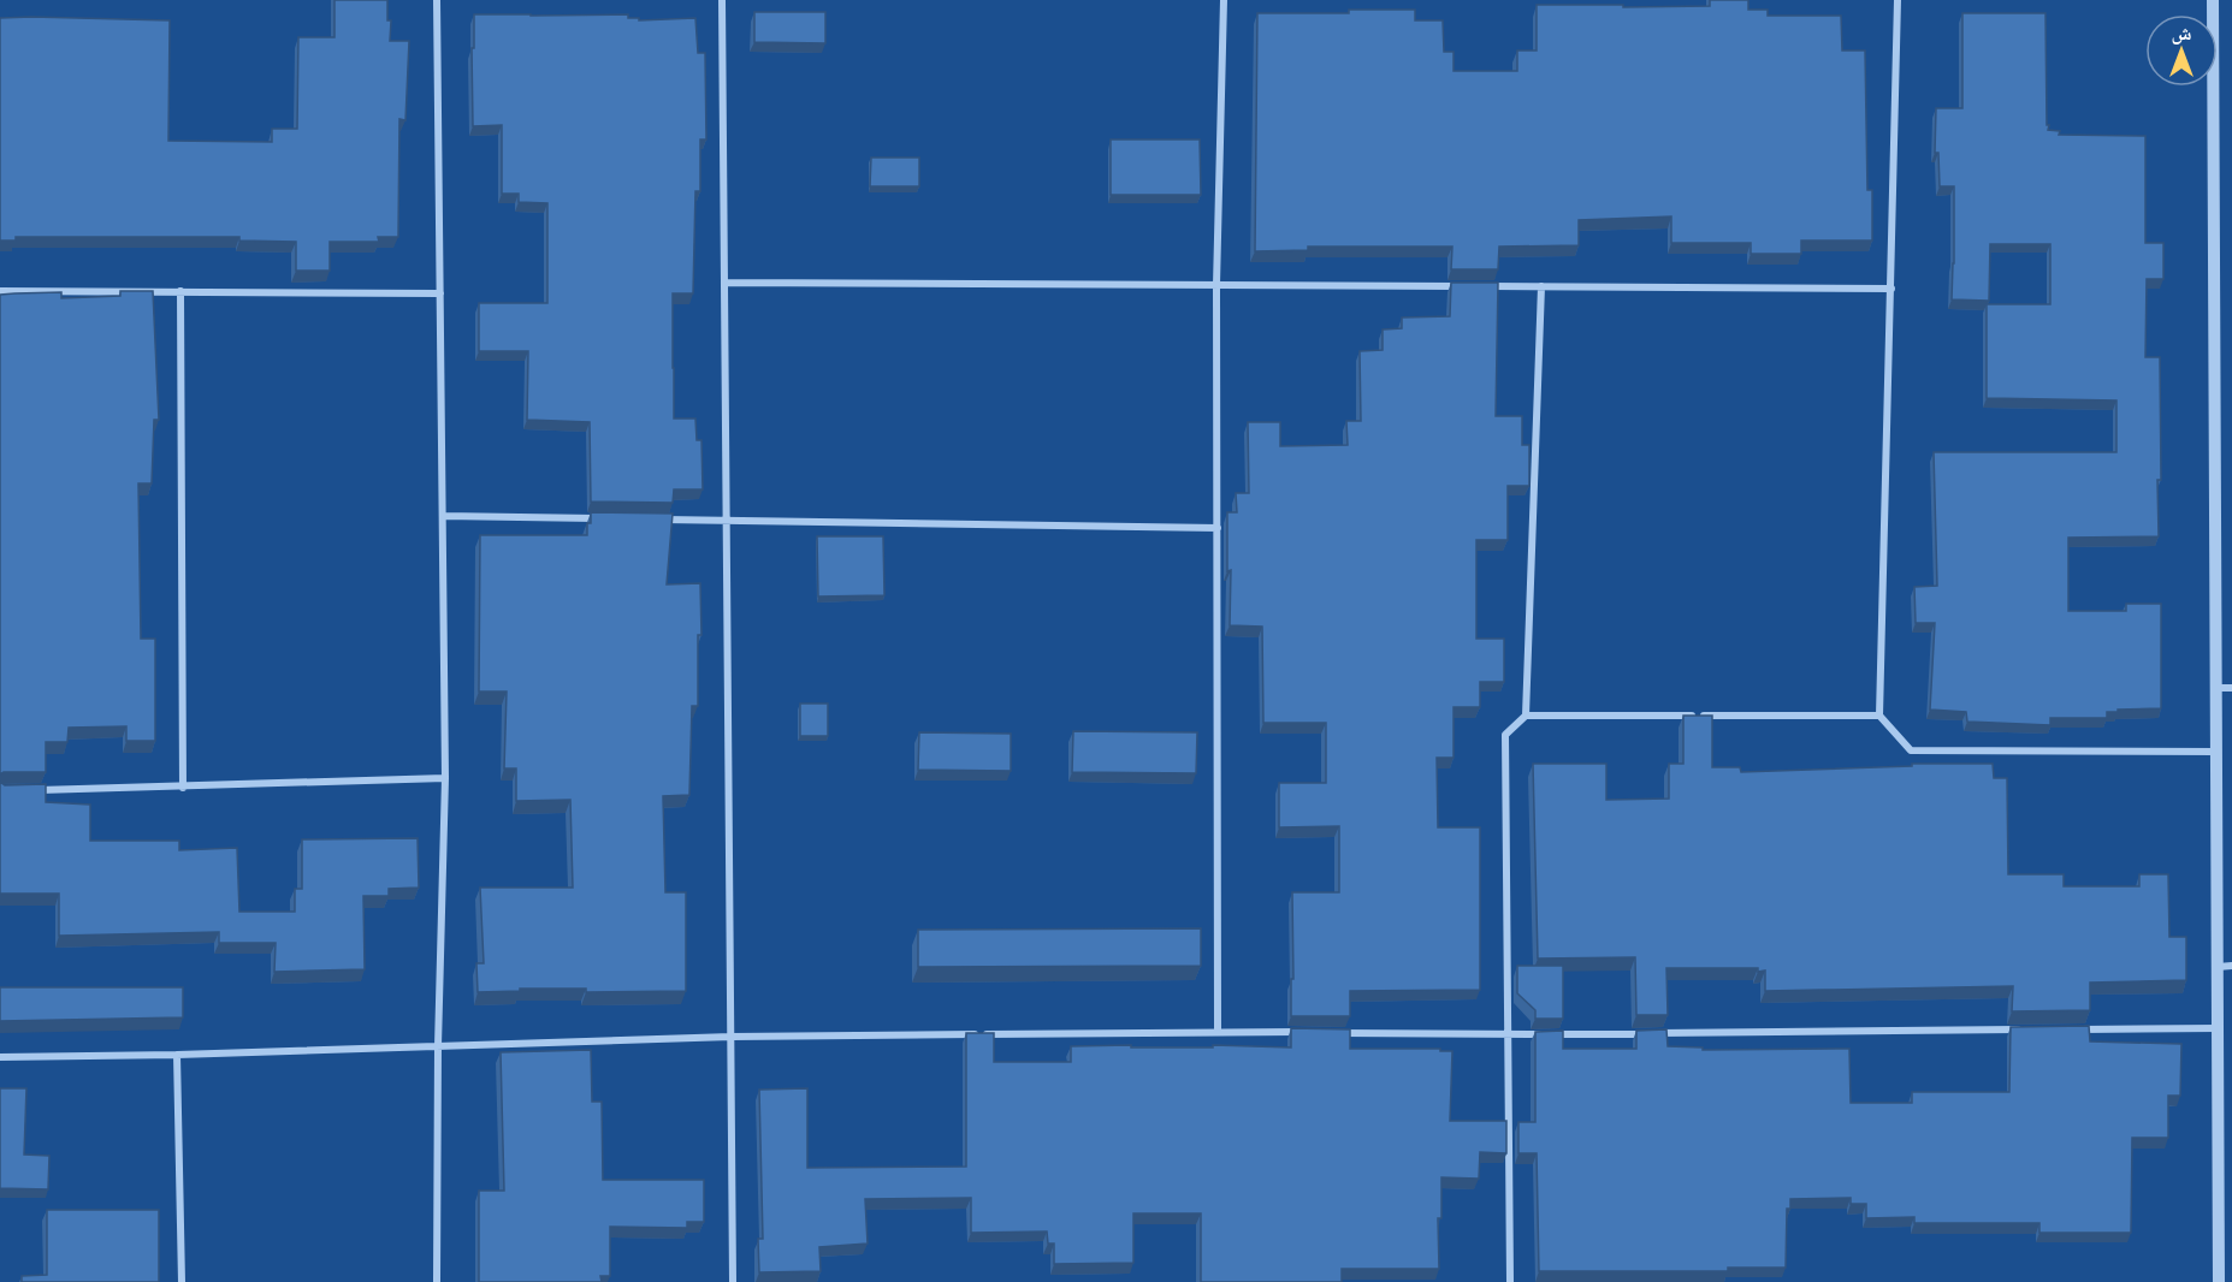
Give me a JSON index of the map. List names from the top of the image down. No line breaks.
{"north":"top"}
